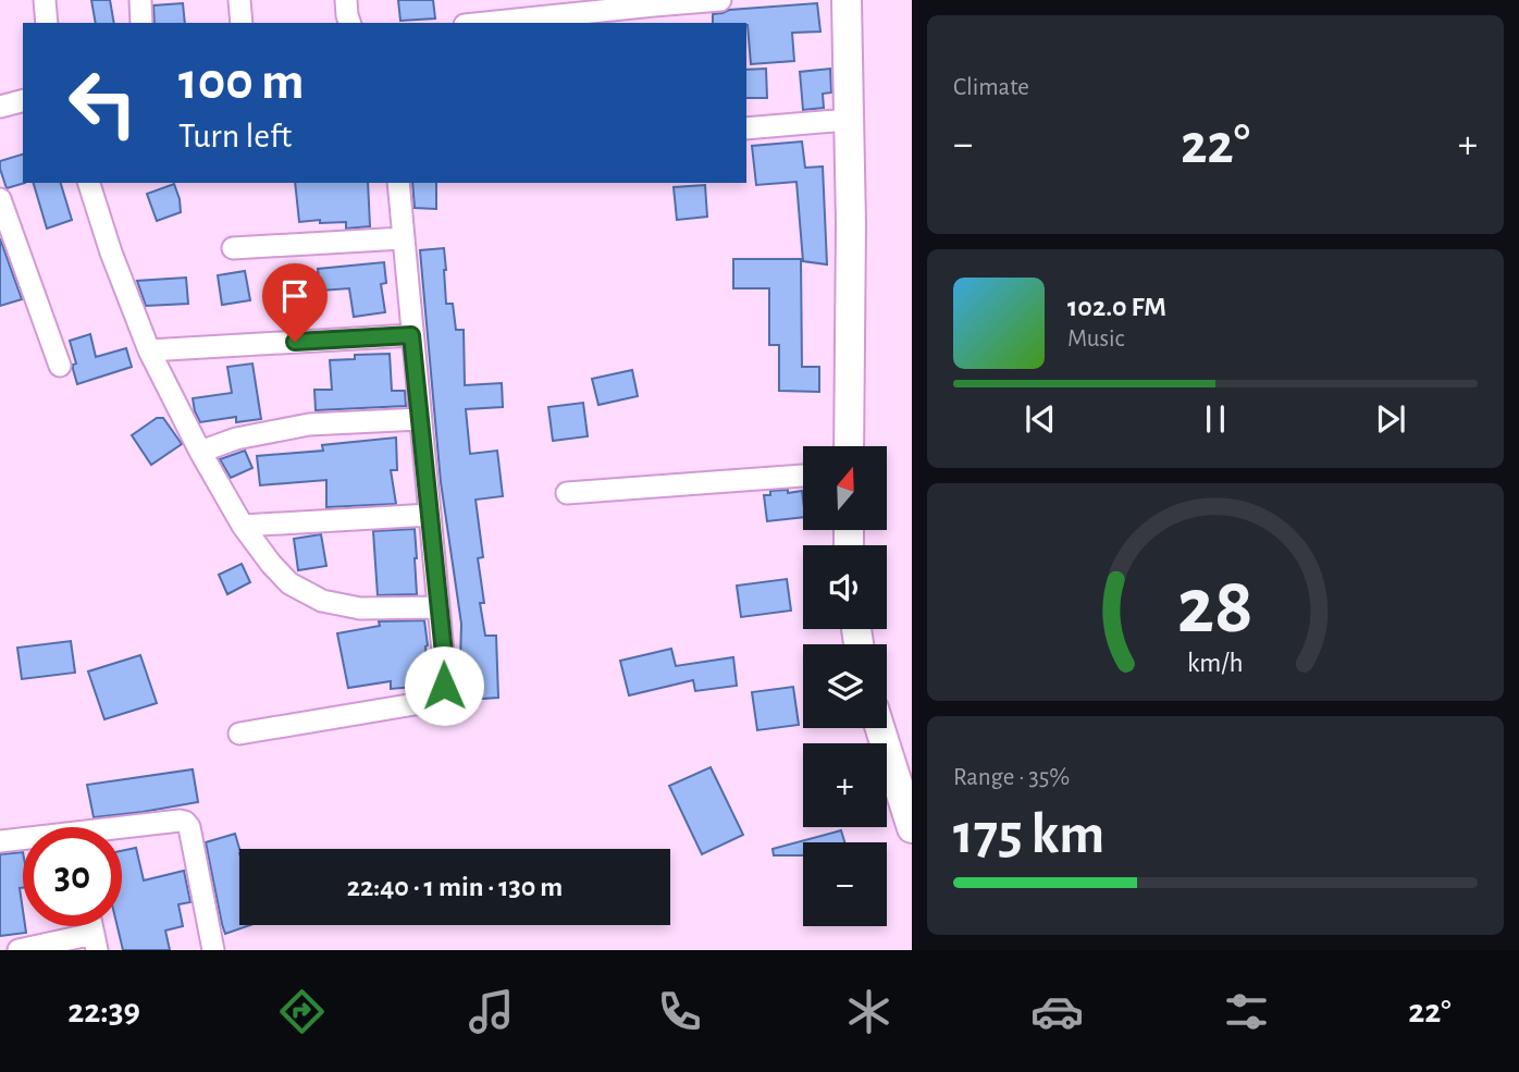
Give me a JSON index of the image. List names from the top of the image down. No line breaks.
{"north":"top","page":{"tile":["Climate",["Range · 35%","175 km"]],"turn":["100 m","Turn left"],"heat":["−","22°","+"],"song":["102.0 FM","Music"],"map_buttons":["+","−"],"limit":"30","trip":"22:40 · 1 min · 130 m","tabs":["22:39","22°"],"gauge":["28","km/h"]}}
